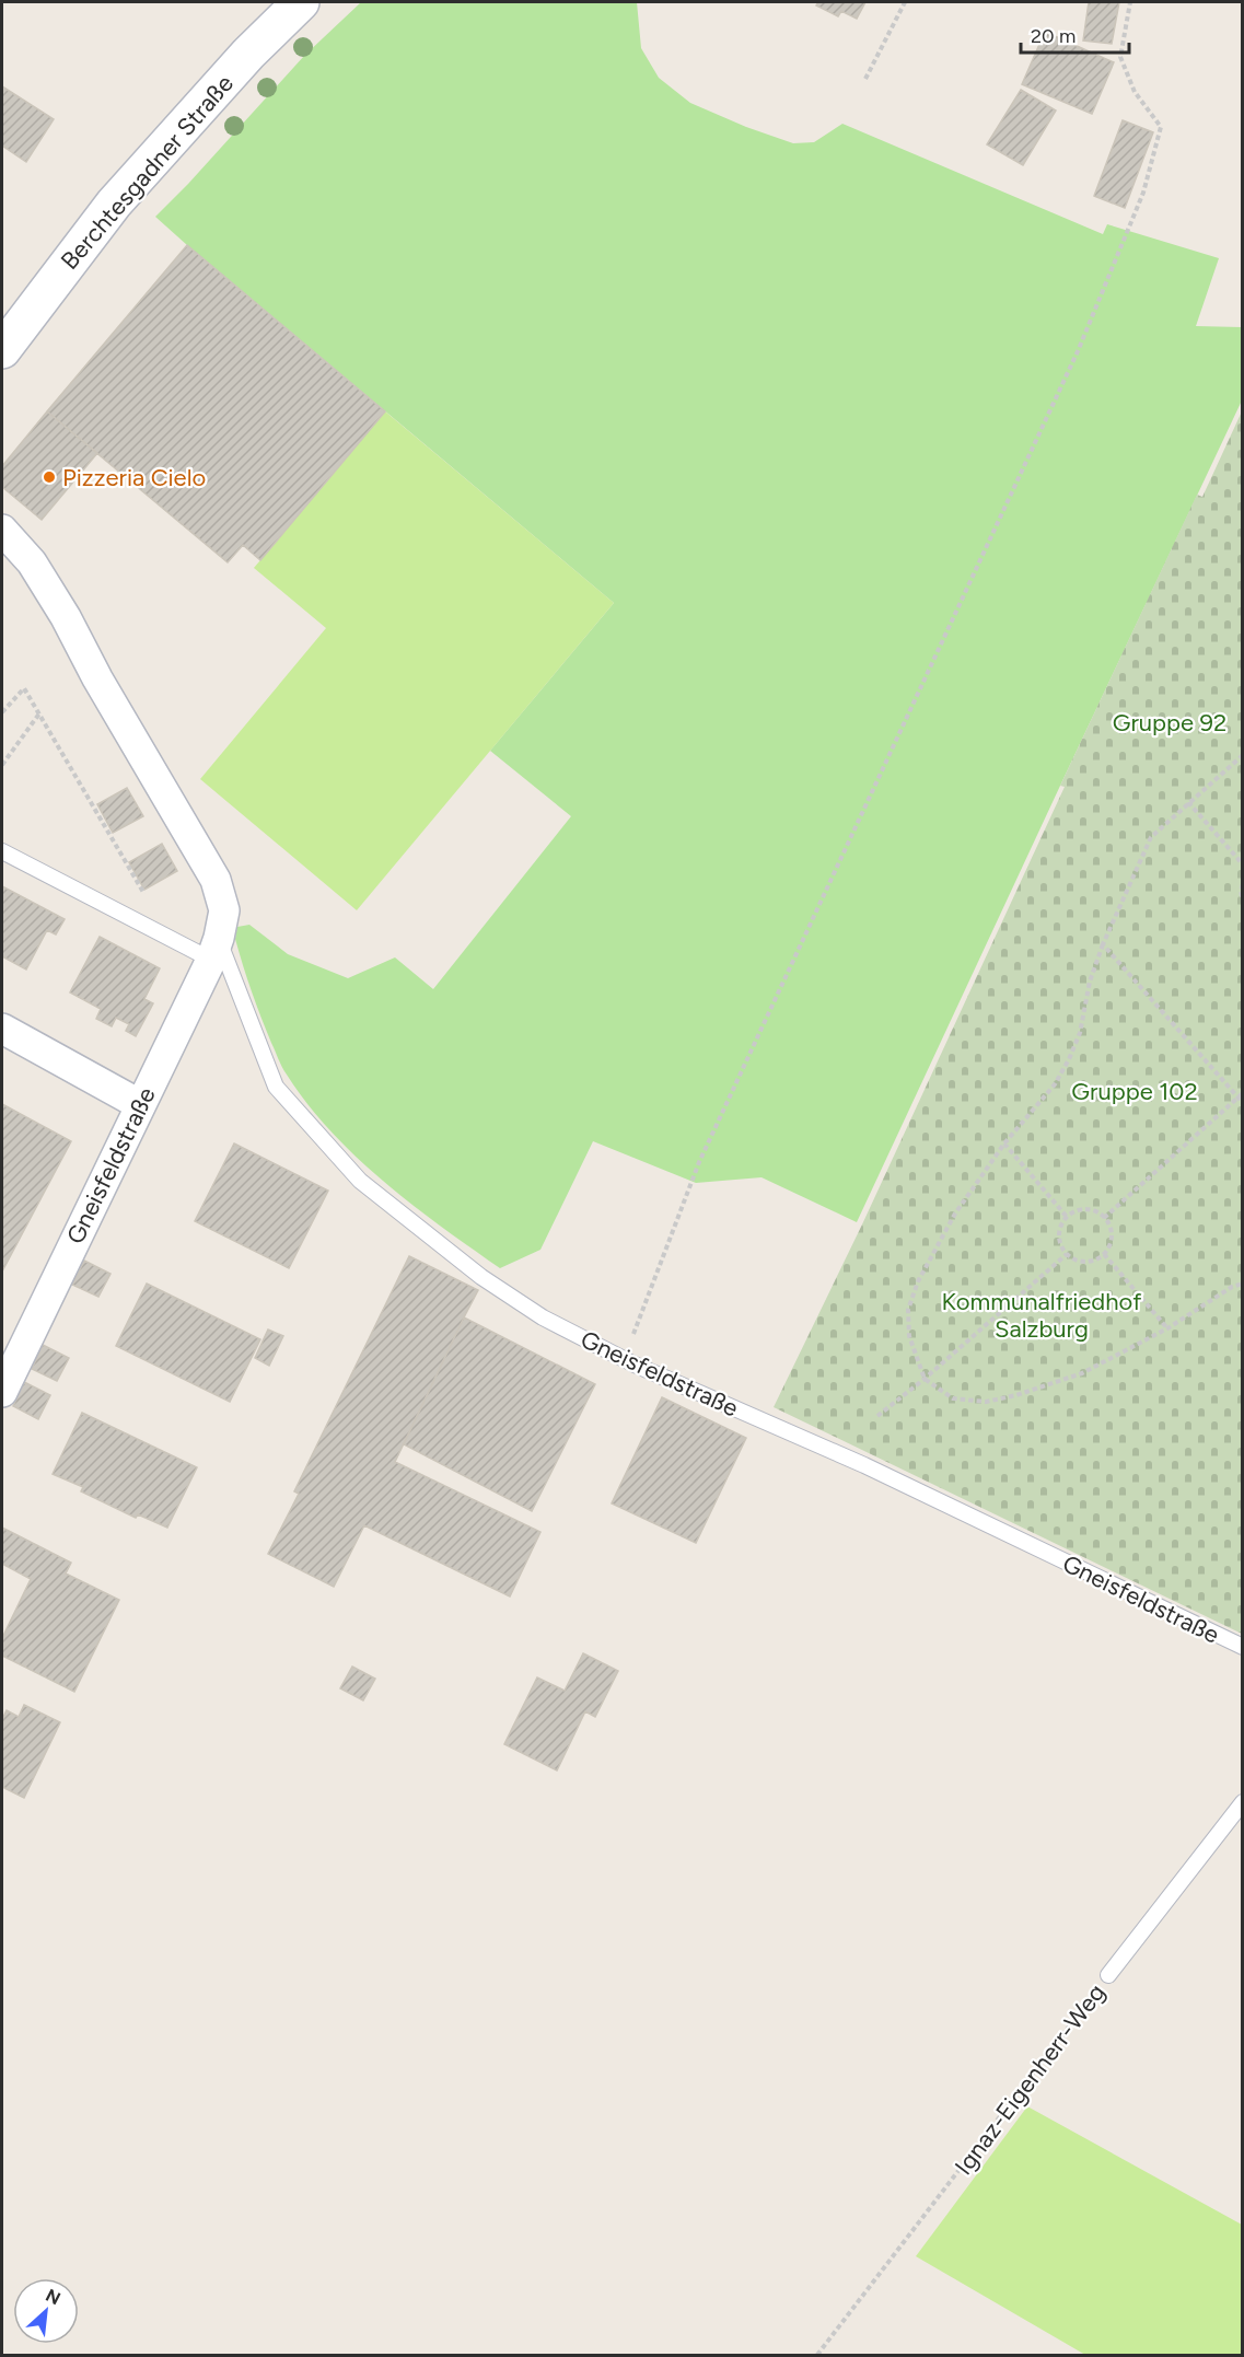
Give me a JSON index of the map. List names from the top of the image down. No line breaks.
{"streets":{"main road":["Berchtesgadner Straße"],"street":["Gneisfeldstraße"],"lane":["Ignaz-Eigenherr-Weg"]},"parks":["Gruppe 92","Gruppe 102","Kommunalfriedhof Salzburg"],"places":["Pizzeria Cielo"],"scale_bar":"20 m","north":"top right"}
